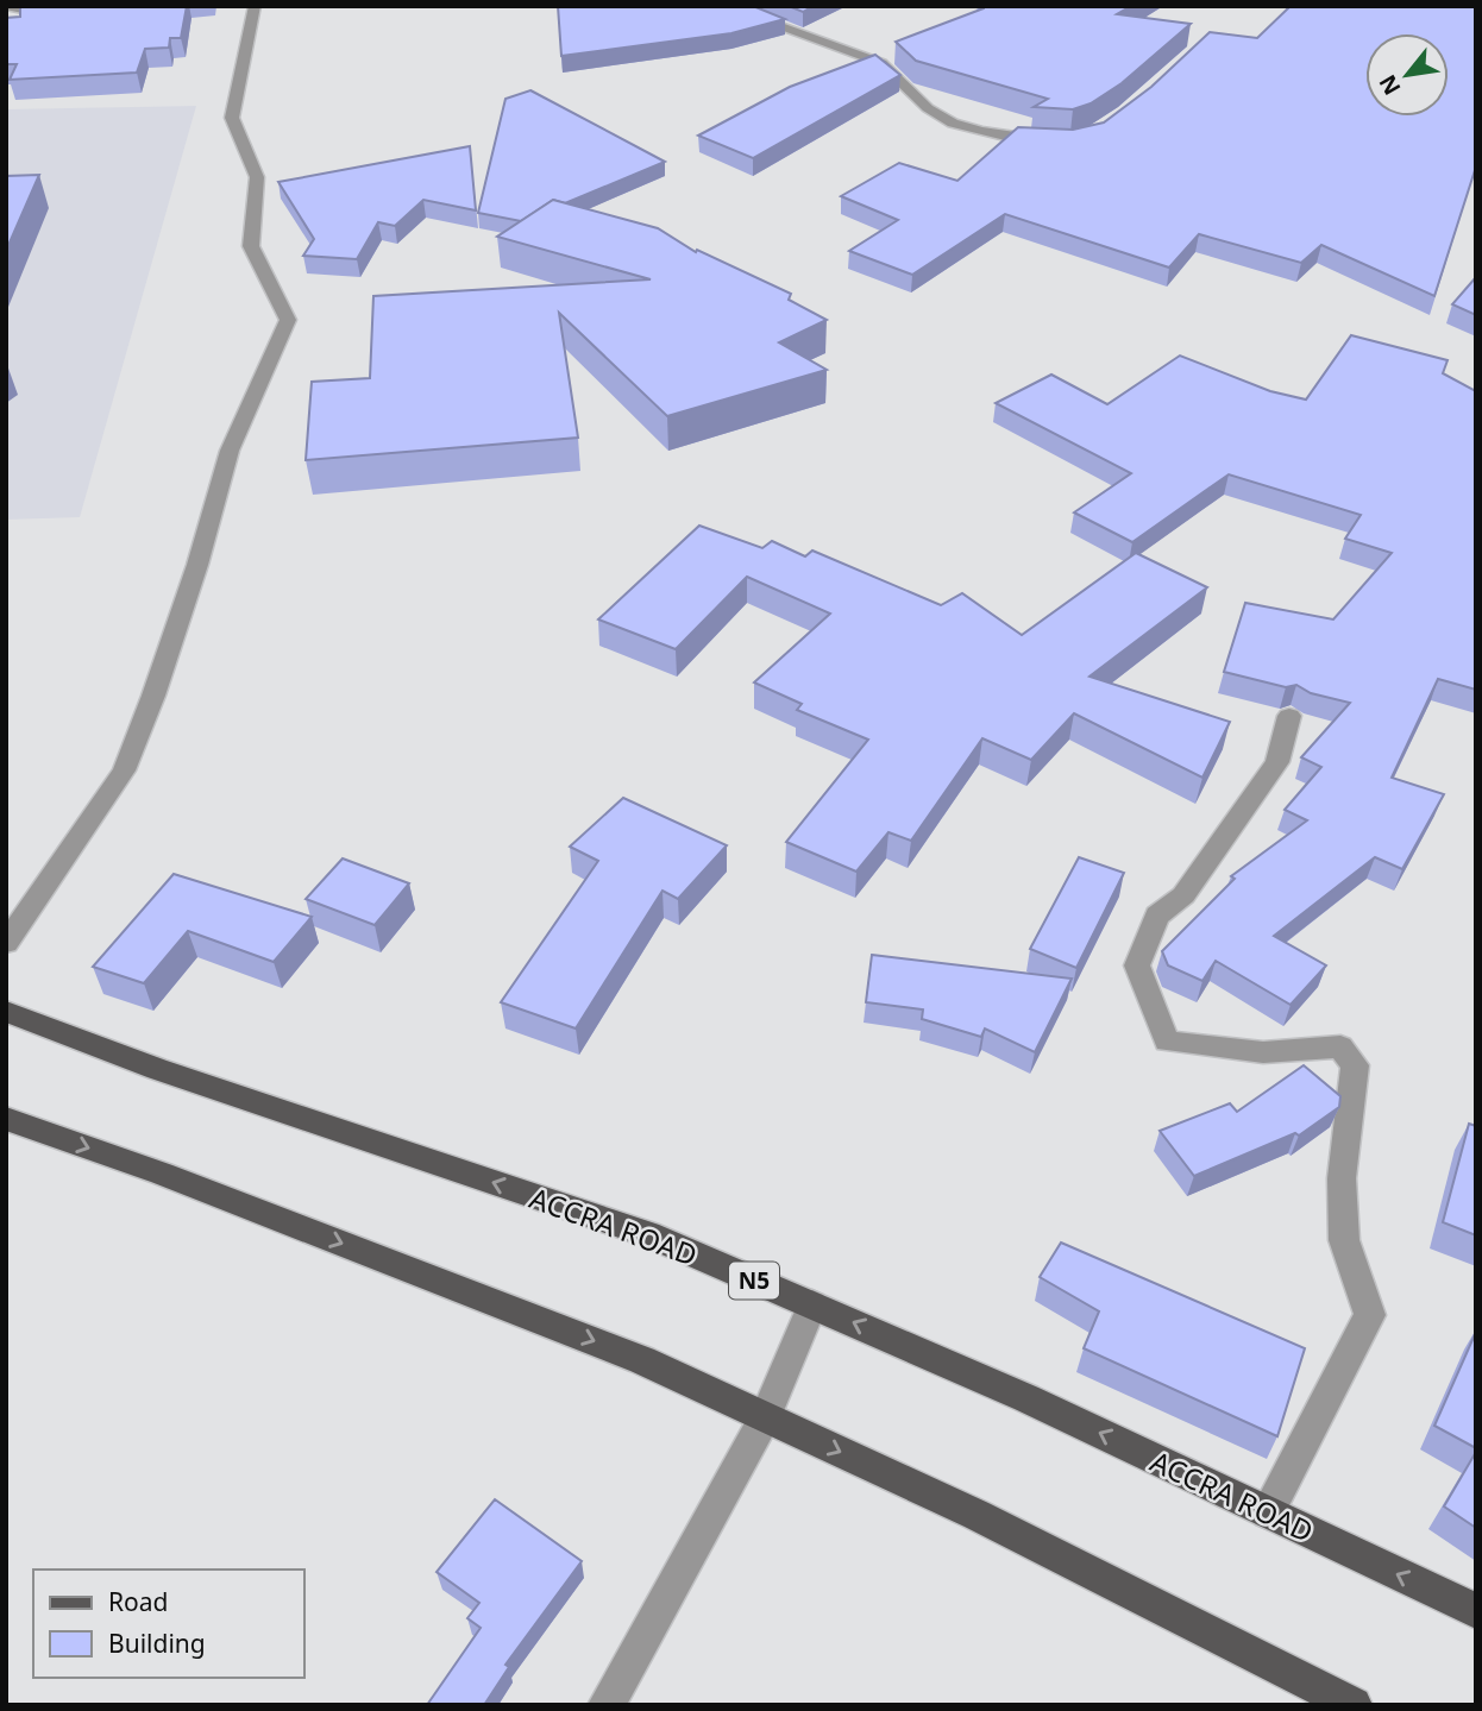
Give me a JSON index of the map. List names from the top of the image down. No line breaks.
{"streets":{"main road":["ACCRA ROAD","N5"]},"legend":["Road","Building"],"north":"bottom left"}
